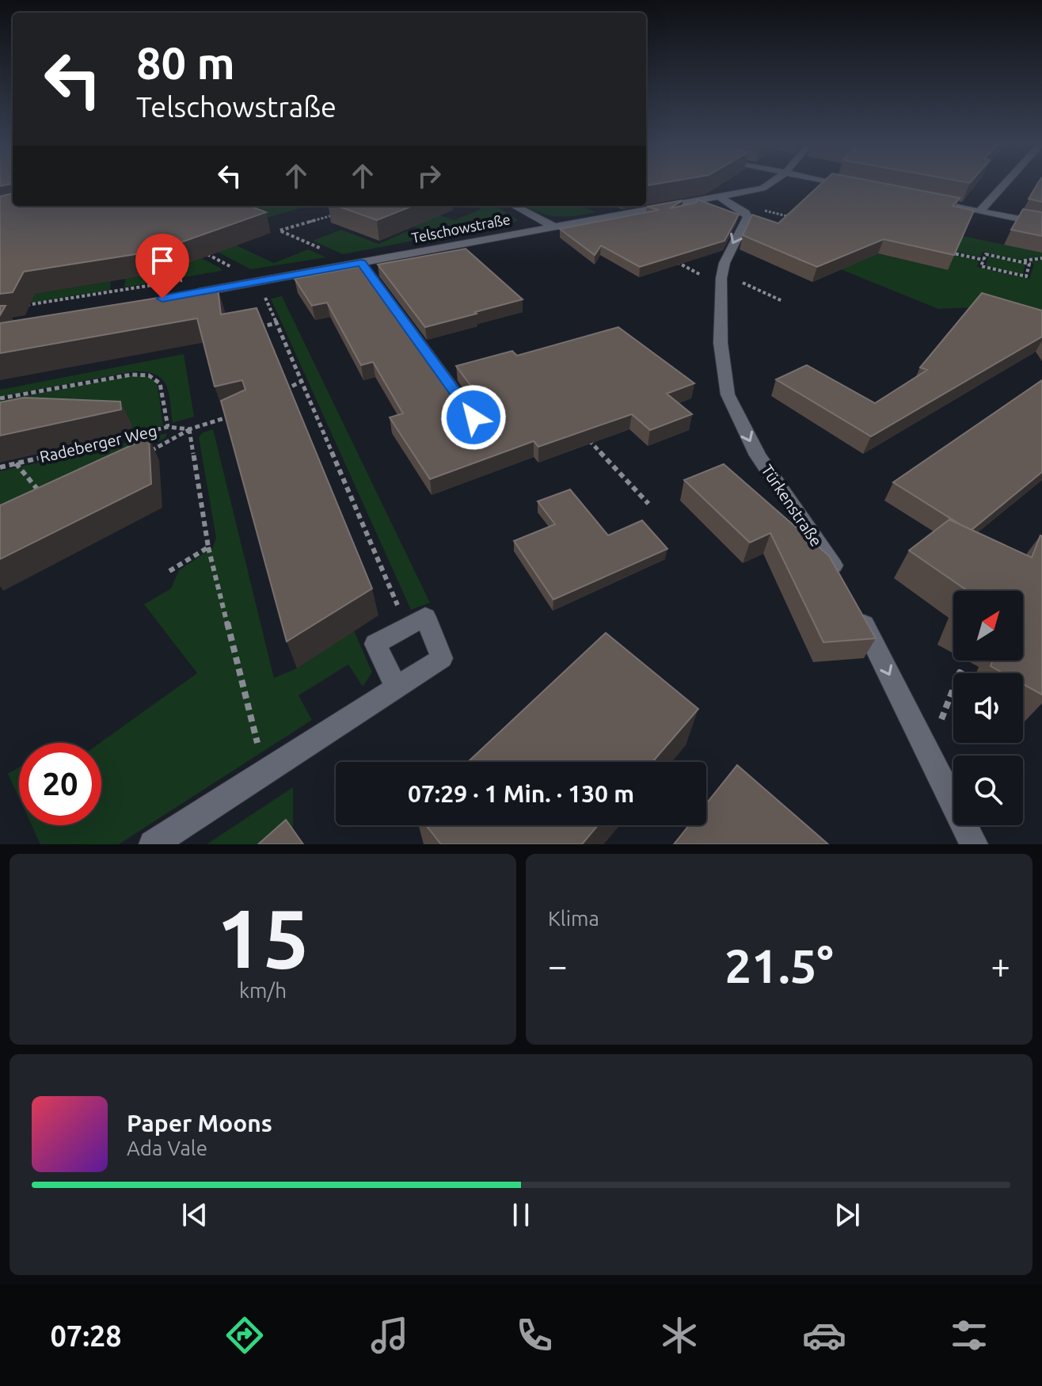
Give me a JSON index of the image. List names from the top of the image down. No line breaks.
{"streets":{"street":["Telschowstraße","Türkenstraße"],"path":["Radeberger Weg"]},"crossings":[["Telschowstraße","Türkenstraße"]],"one_way":["Türkenstraße"],"north":"top right","page":{"turn":["80 m","Telschowstraße"],"limit":"20","trip":"07:29 · 1 Min. · 130 m","tile":[["15","km/h"],"Klima"],"heat":["−","21.5°","+"],"song":["Paper Moons","Ada Vale"],"tabs":"07:28"}}
